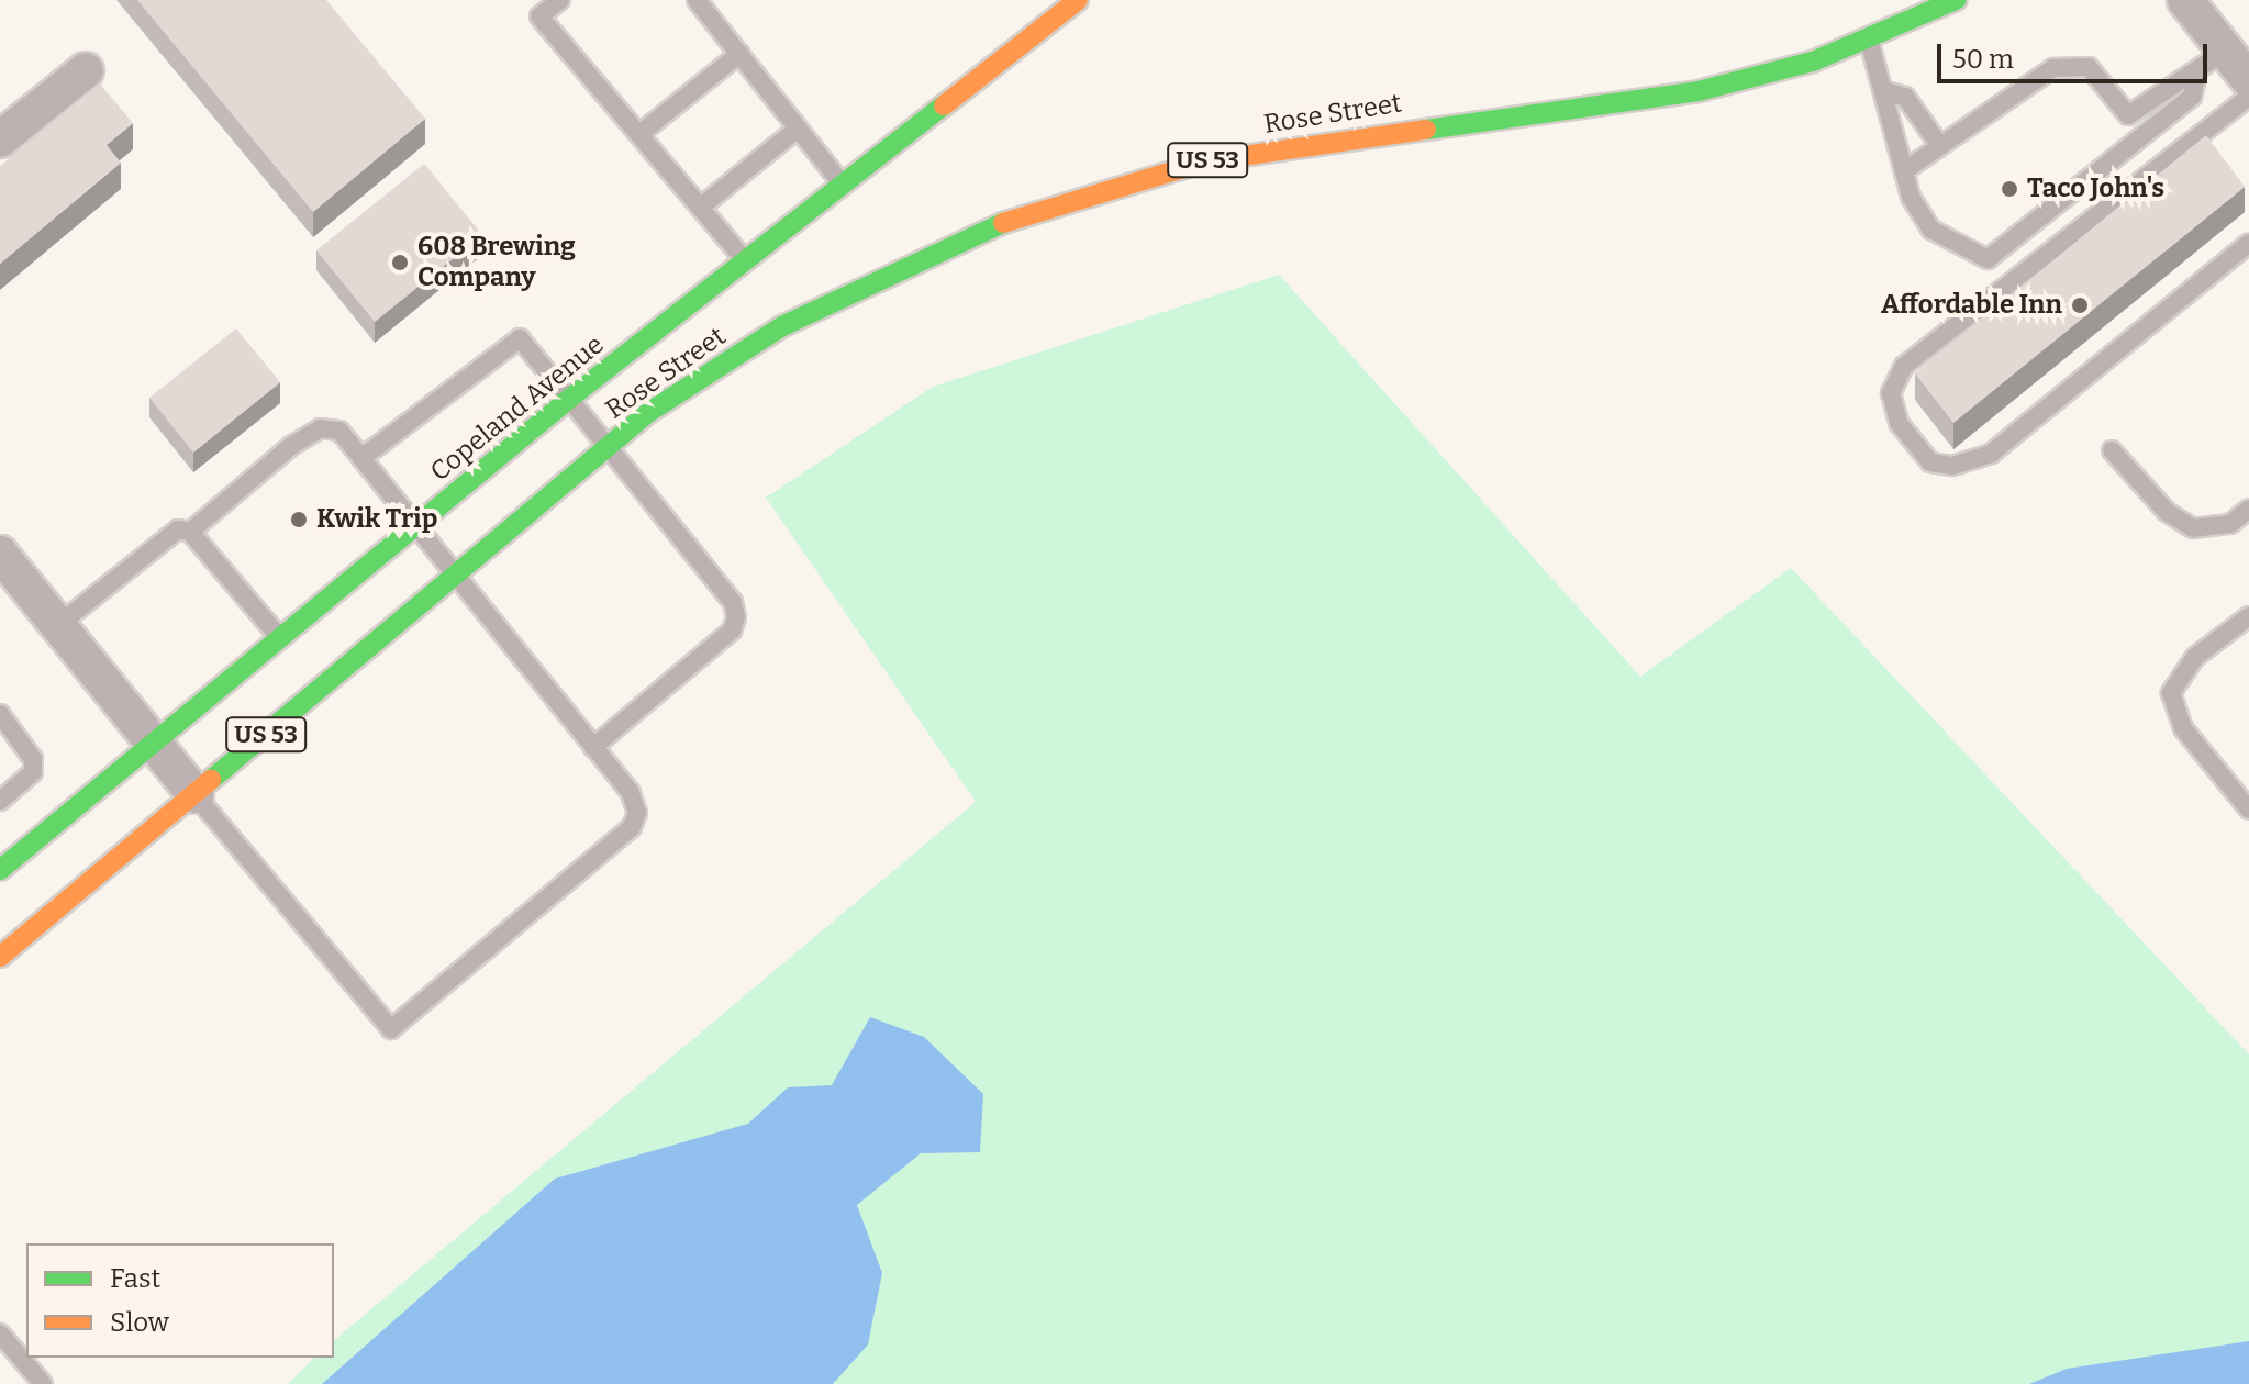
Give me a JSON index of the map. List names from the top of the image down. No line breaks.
{"streets":{"highway":["Rose Street","US 53","Copeland Avenue"]},"crossings":[["Rose Street","US 53"]],"places":["Taco John's","608 Brewing Company","Affordable Inn","Kwik Trip"],"legend":["Fast","Slow"],"scale_bar":"50 m"}
